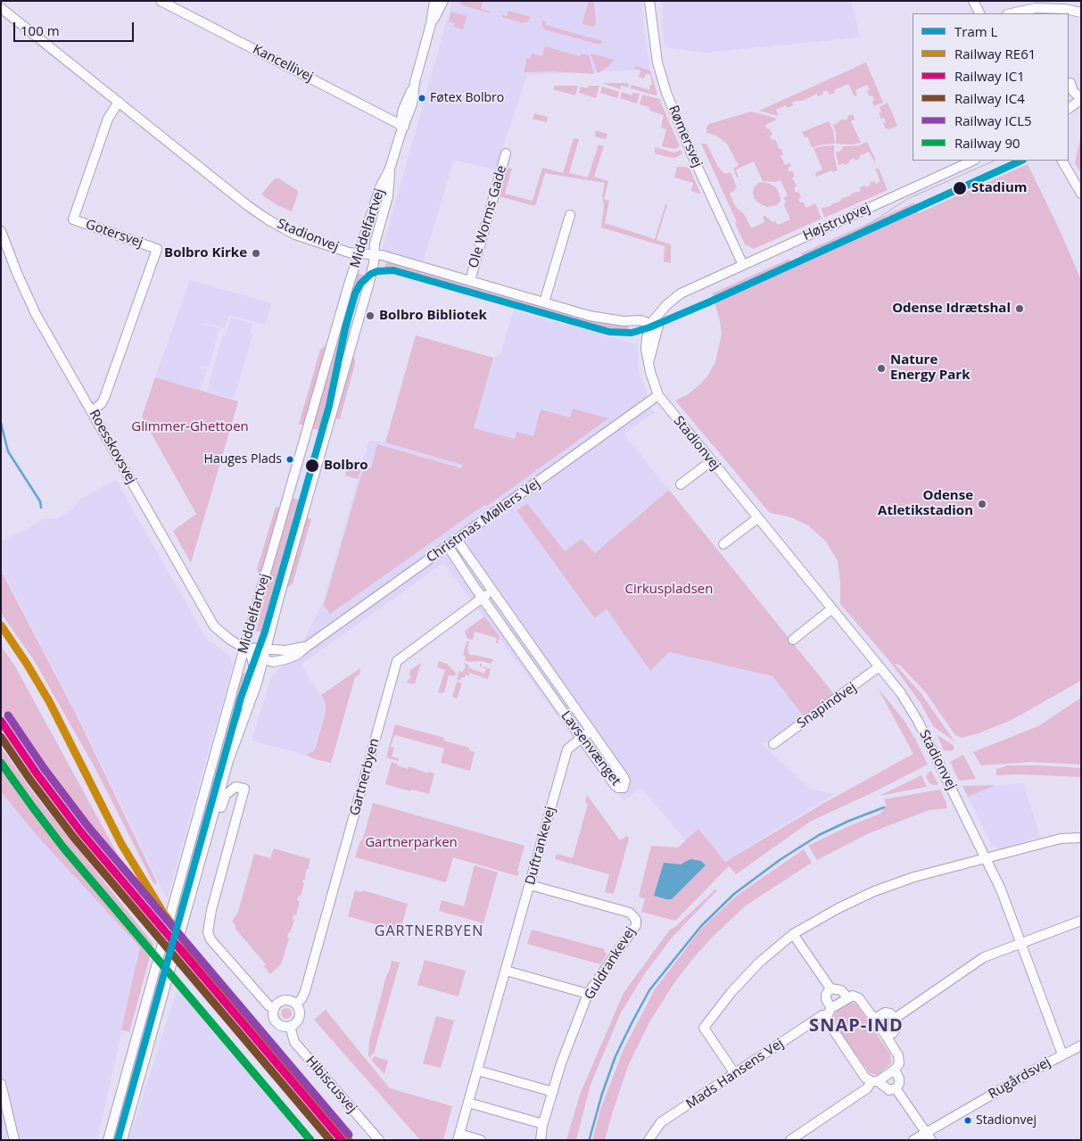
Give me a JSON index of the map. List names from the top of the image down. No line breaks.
{"streets":{"street":["Kancellivej","Rømersvej","Ole Worms Gade","Højstrupvej","Middelfartvej","Gotersvej","Stadionvej","Roesskovsvej","Christmas Møllers Vej","Snapindvej","Lavsenvænget","Gartnerbyen","Duftrankevej","Guldrankevej","Mads Hansens Vej","Rugårdsvej","Hibiscusvej"]},"crossings":[["Kancellivej","Middelfartvej"],["Rømersvej","Højstrupvej"],["Ole Worms Gade","Stadionvej"],["Højstrupvej","Stadionvej"],["Middelfartvej","Stadionvej"],["Middelfartvej","Roesskovsvej"],["Middelfartvej","Christmas Møllers Vej"],["Gotersvej","Stadionvej"],["Gotersvej","Roesskovsvej"],["Stadionvej","Christmas Møllers Vej"],["Stadionvej","Snapindvej"],["Stadionvej","Rugårdsvej"],["Roesskovsvej","Christmas Møllers Vej"],["Christmas Møllers Vej","Lavsenvænget"],["Lavsenvænget","Gartnerbyen"],["Lavsenvænget","Duftrankevej"],["Gartnerbyen","Hibiscusvej"],["Duftrankevej","Guldrankevej"]],"districts":["GARTNERBYEN","SNAP-IND"],"parks":["Glimmer-Ghettoen","Cirkuspladsen","Gartnerparken"],"places":["Føtex Bolbro","Stadium","Bolbro Kirke","Odense Idrætshal","Bolbro Bibliotek","Nature Energy Park","Hauges Plads","Bolbro","Odense Atletikstadion","Stadionvej"],"lines":["tram line L","rail line RE61","rail line ICL5","rail line IC1","rail line IC4","rail line 90"],"legend":["Tram L","Railway RE61","Railway IC1","Railway IC4","Railway ICL5","Railway 90"],"scale_bar":"100 m"}
